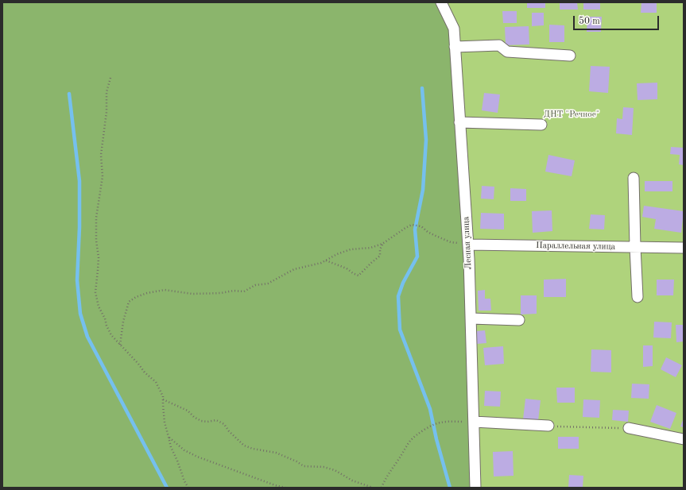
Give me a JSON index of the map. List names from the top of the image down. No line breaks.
{"streets":{"street":["Лесная улица","Параллельная улица"]},"crossings":[["Лесная улица","Параллельная улица"]],"parks":["ДНТ \"Речное\""],"scale_bar":"50 m"}
